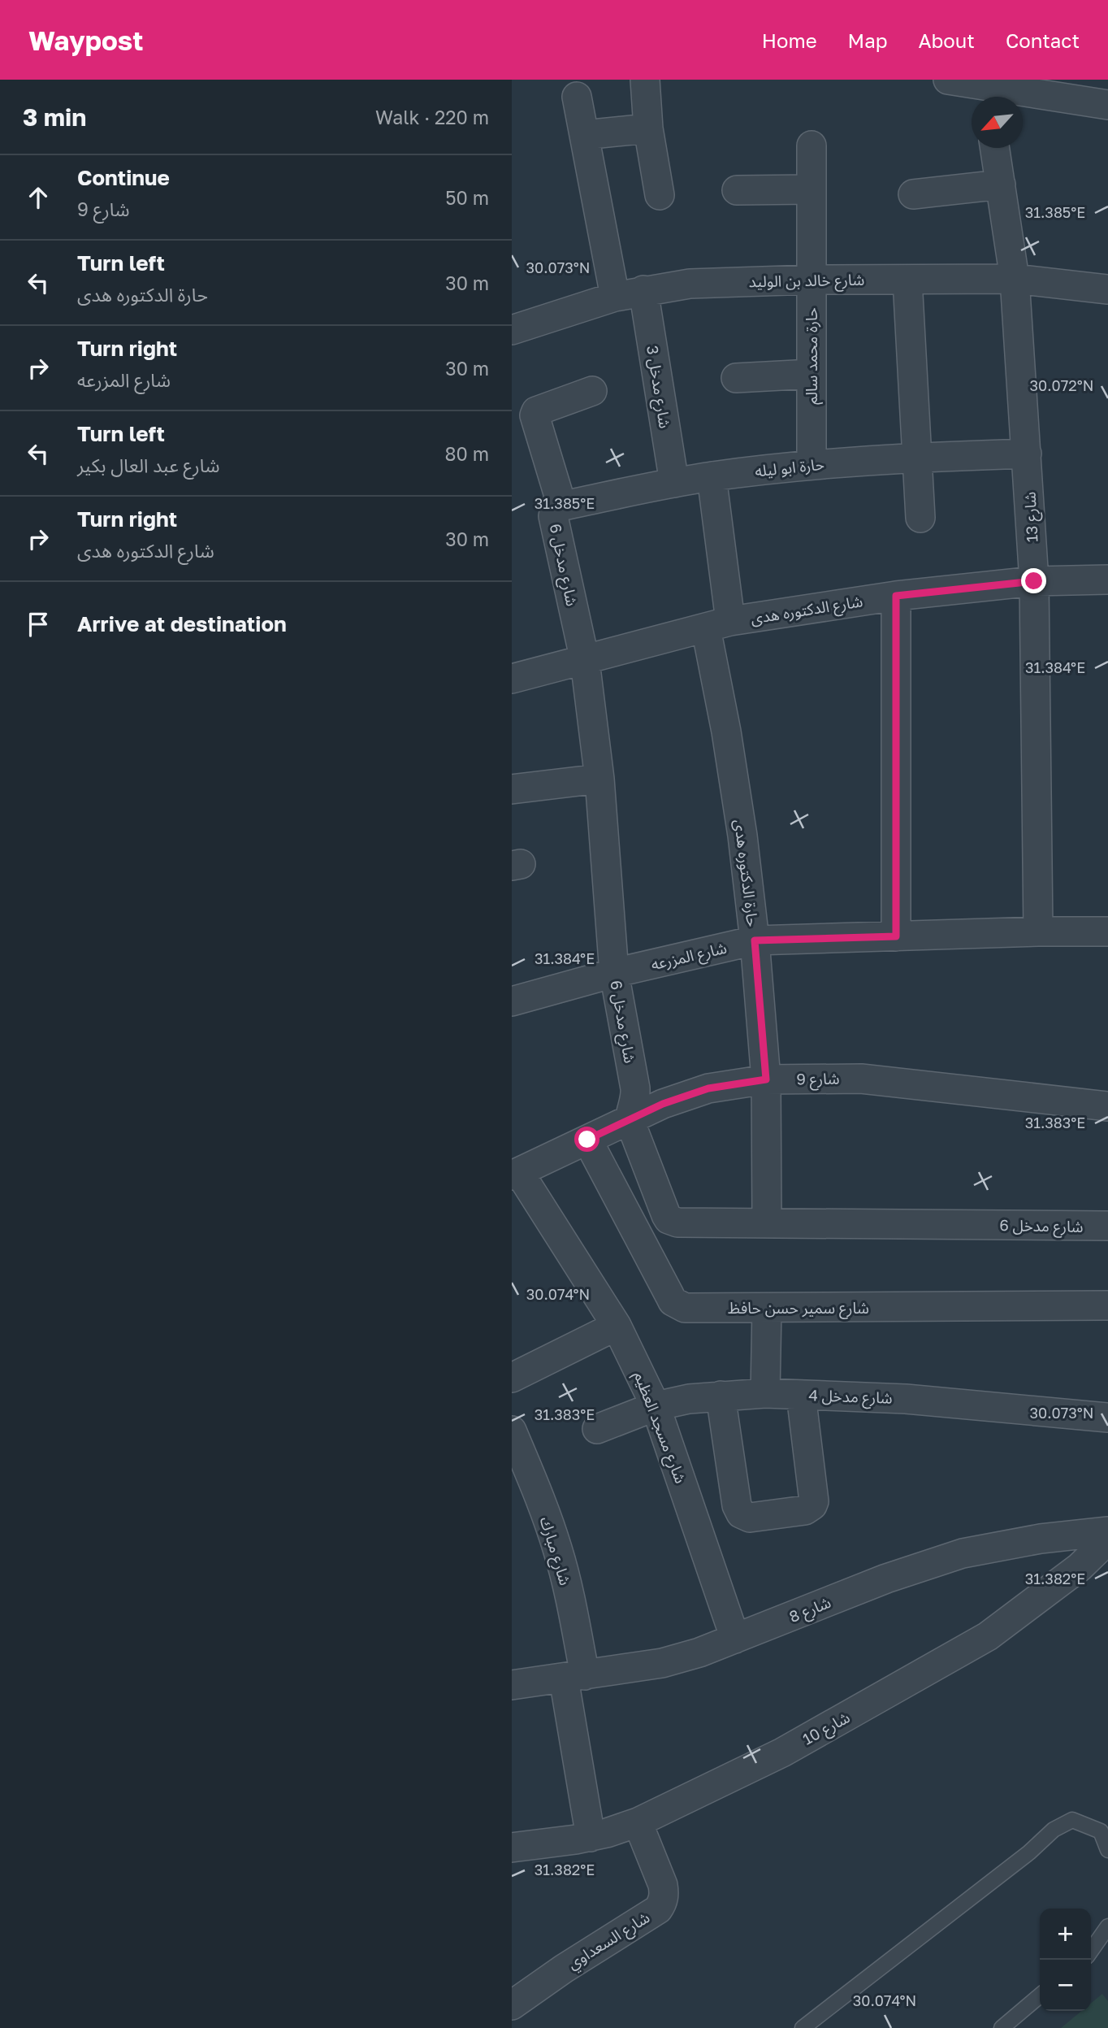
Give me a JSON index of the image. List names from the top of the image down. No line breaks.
{"streets":{"street":["شارع خالد بن الوليد","حارة محمد سالم","شارع مدخل 3","حارة ابو ليله","شارع 13","شارع مدخل 6","شارع الدكتوره هدى","حارة الدكتوره هدى","شارع المزرعه","شارع 9","شارع سمير حسن حافظ","شارع مدخل 4","شارع مسجد العظيم","شارع مبارك","شارع 8","شارع 10","شارع السعداوي"]},"crossings":[["شارع خالد بن الوليد","حارة محمد سالم"],["شارع خالد بن الوليد","شارع مدخل 3"],["شارع خالد بن الوليد","شارع 13"],["حارة محمد سالم","حارة ابو ليله"],["شارع مدخل 3","حارة ابو ليله"],["حارة ابو ليله","شارع 13"],["حارة ابو ليله","شارع مدخل 6"],["حارة ابو ليله","حارة الدكتوره هدى"],["شارع 13","شارع الدكتوره هدى"],["شارع 13","شارع المزرعه"],["شارع مدخل 6","شارع الدكتوره هدى"],["شارع مدخل 6","حارة الدكتوره هدى"],["شارع مدخل 6","شارع المزرعه"],["شارع مدخل 6","شارع 9"],["شارع الدكتوره هدى","حارة الدكتوره هدى"],["حارة الدكتوره هدى","شارع المزرعه"],["حارة الدكتوره هدى","شارع 9"],["شارع 9","شارع سمير حسن حافظ"],["شارع 9","شارع مسجد العظيم"],["شارع مدخل 4","شارع مسجد العظيم"],["شارع مسجد العظيم","شارع 8"],["شارع مبارك","شارع 8"],["شارع مبارك","شارع 10"],["شارع 10","شارع السعداوي"]],"north":"bottom left","page":{"header":"Waypost","nav":["Home","Map","About","Contact"],"heading":["3 min","Walk · 220 m"],"list":[["Continue","شارع 9","50 m"],["Turn left","حارة الدكتوره هدى","30 m"],["Turn right","شارع المزرعه","30 m"],["Turn left","شارع عبد العال بكير","80 m"],["Turn right","شارع الدكتوره هدى","30 m"],"Arrive at destination"],"map_buttons":["+","−"]},"coordinates":["31.385°E","30.073°N","30.072°N","31.384°E","31.383°E","30.074°N","31.382°E"]}
